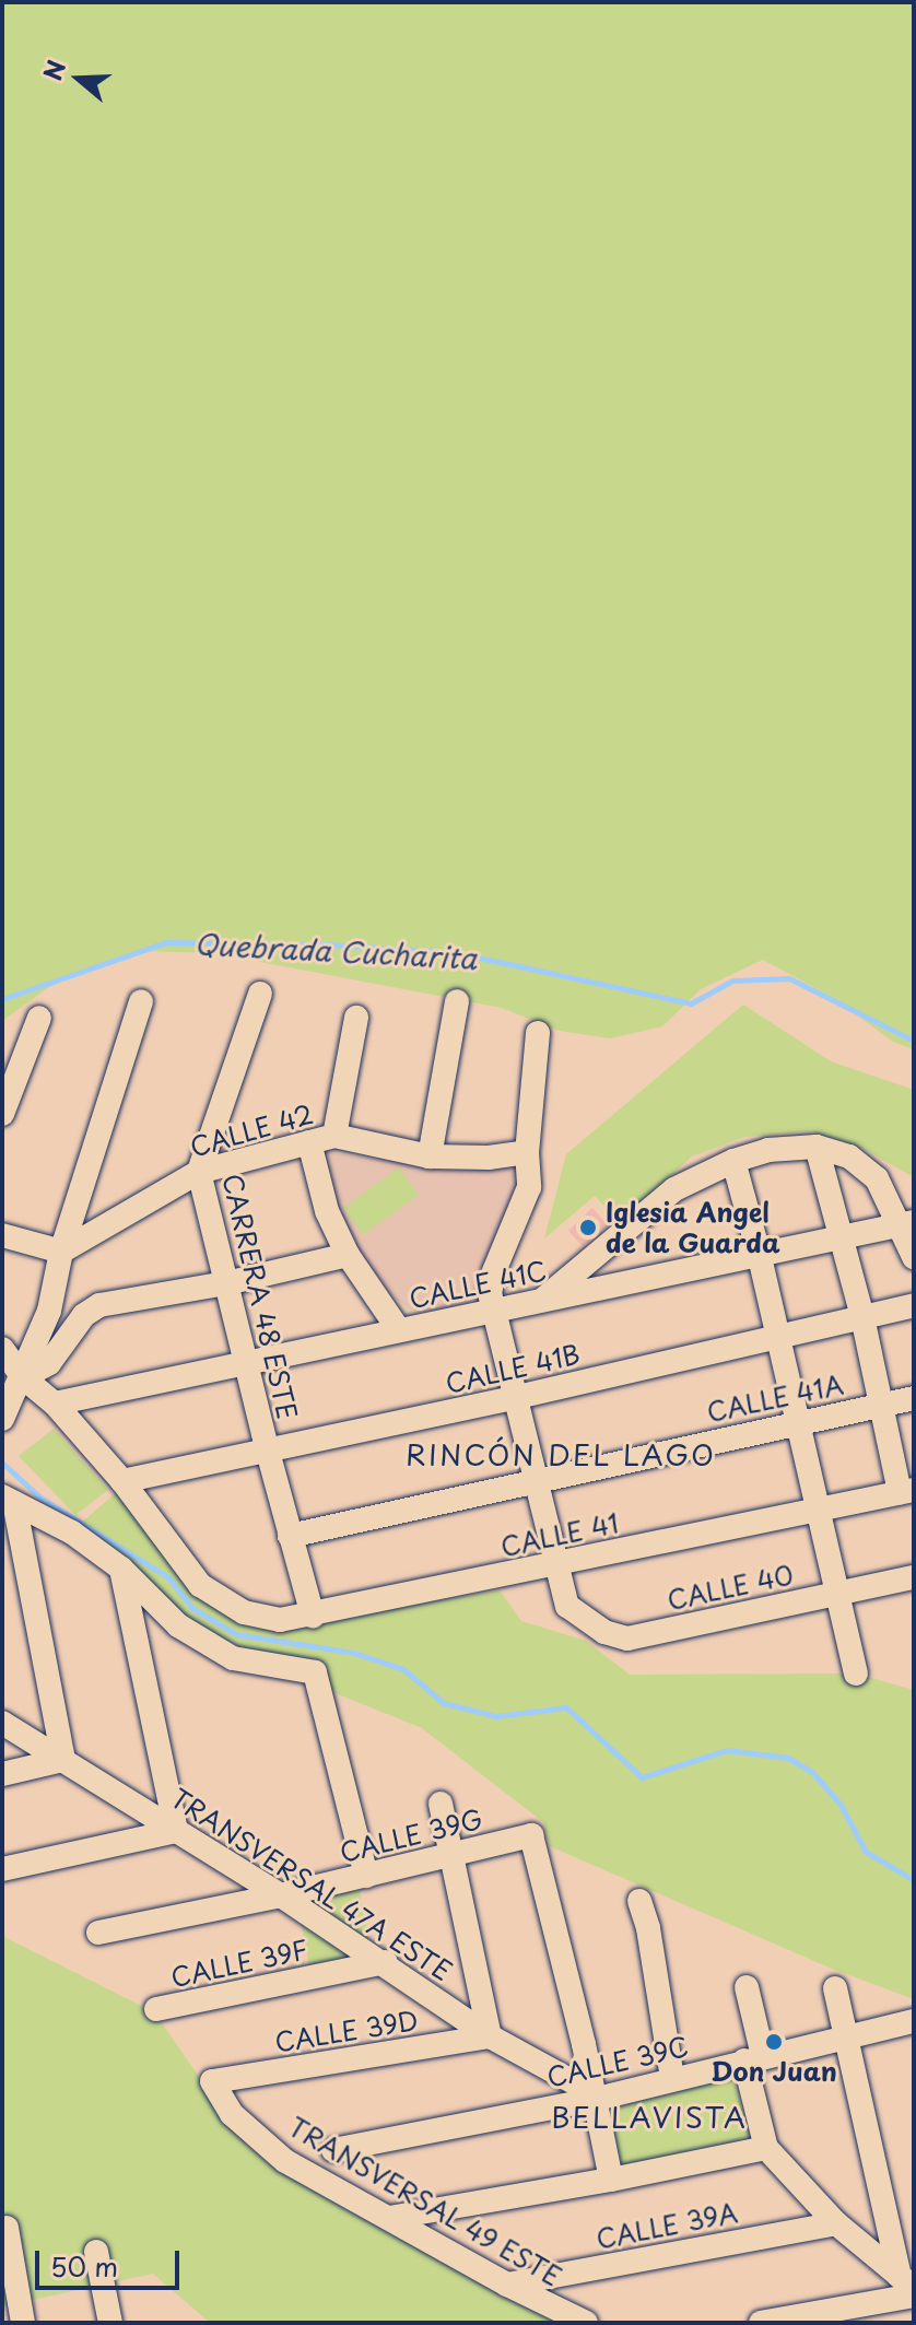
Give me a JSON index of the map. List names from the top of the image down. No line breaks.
{"streets":{"street":["CALLE 42","CALLE 41C","CARRERA 48 ESTE","CALLE 41B","CALLE 41A","CALLE 41","CALLE 40","CALLE 39G","TRANSVERSAL 47A ESTE","CALLE 39F","CALLE 39D","CALLE 39C","TRANSVERSAL 49 ESTE","CALLE 39A"]},"crossings":[["CALLE 42","CARRERA 48 ESTE"],["CALLE 41C","CARRERA 48 ESTE"],["CARRERA 48 ESTE","CALLE 41B"],["CARRERA 48 ESTE","CALLE 41A"],["CARRERA 48 ESTE","CALLE 41"],["CALLE 41B","CALLE 41"],["CALLE 41","CALLE 40"],["CALLE 39G","TRANSVERSAL 47A ESTE"],["CALLE 39G","CALLE 39C"],["TRANSVERSAL 47A ESTE","CALLE 39F"],["TRANSVERSAL 47A ESTE","CALLE 39D"],["TRANSVERSAL 47A ESTE","CALLE 39C"],["CALLE 39D","TRANSVERSAL 49 ESTE"],["TRANSVERSAL 49 ESTE","CALLE 39A"]],"districts":["RINCÓN DEL LAGO","BELLAVISTA"],"water":["Quebrada Cucharita"],"places":["Iglesia Angel de la Guarda","Don Juan"],"scale_bar":"50 m","north":"left"}
